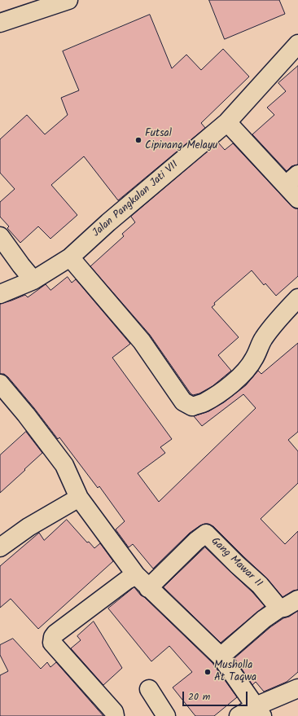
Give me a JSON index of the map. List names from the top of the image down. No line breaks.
{"streets":{"main road":["Jalan Pangkalan Jati VII","Gang Mawar II"]},"places":["Futsal Cipinang Melayu","Musholla At Taqwa"],"scale_bar":"20 m"}
